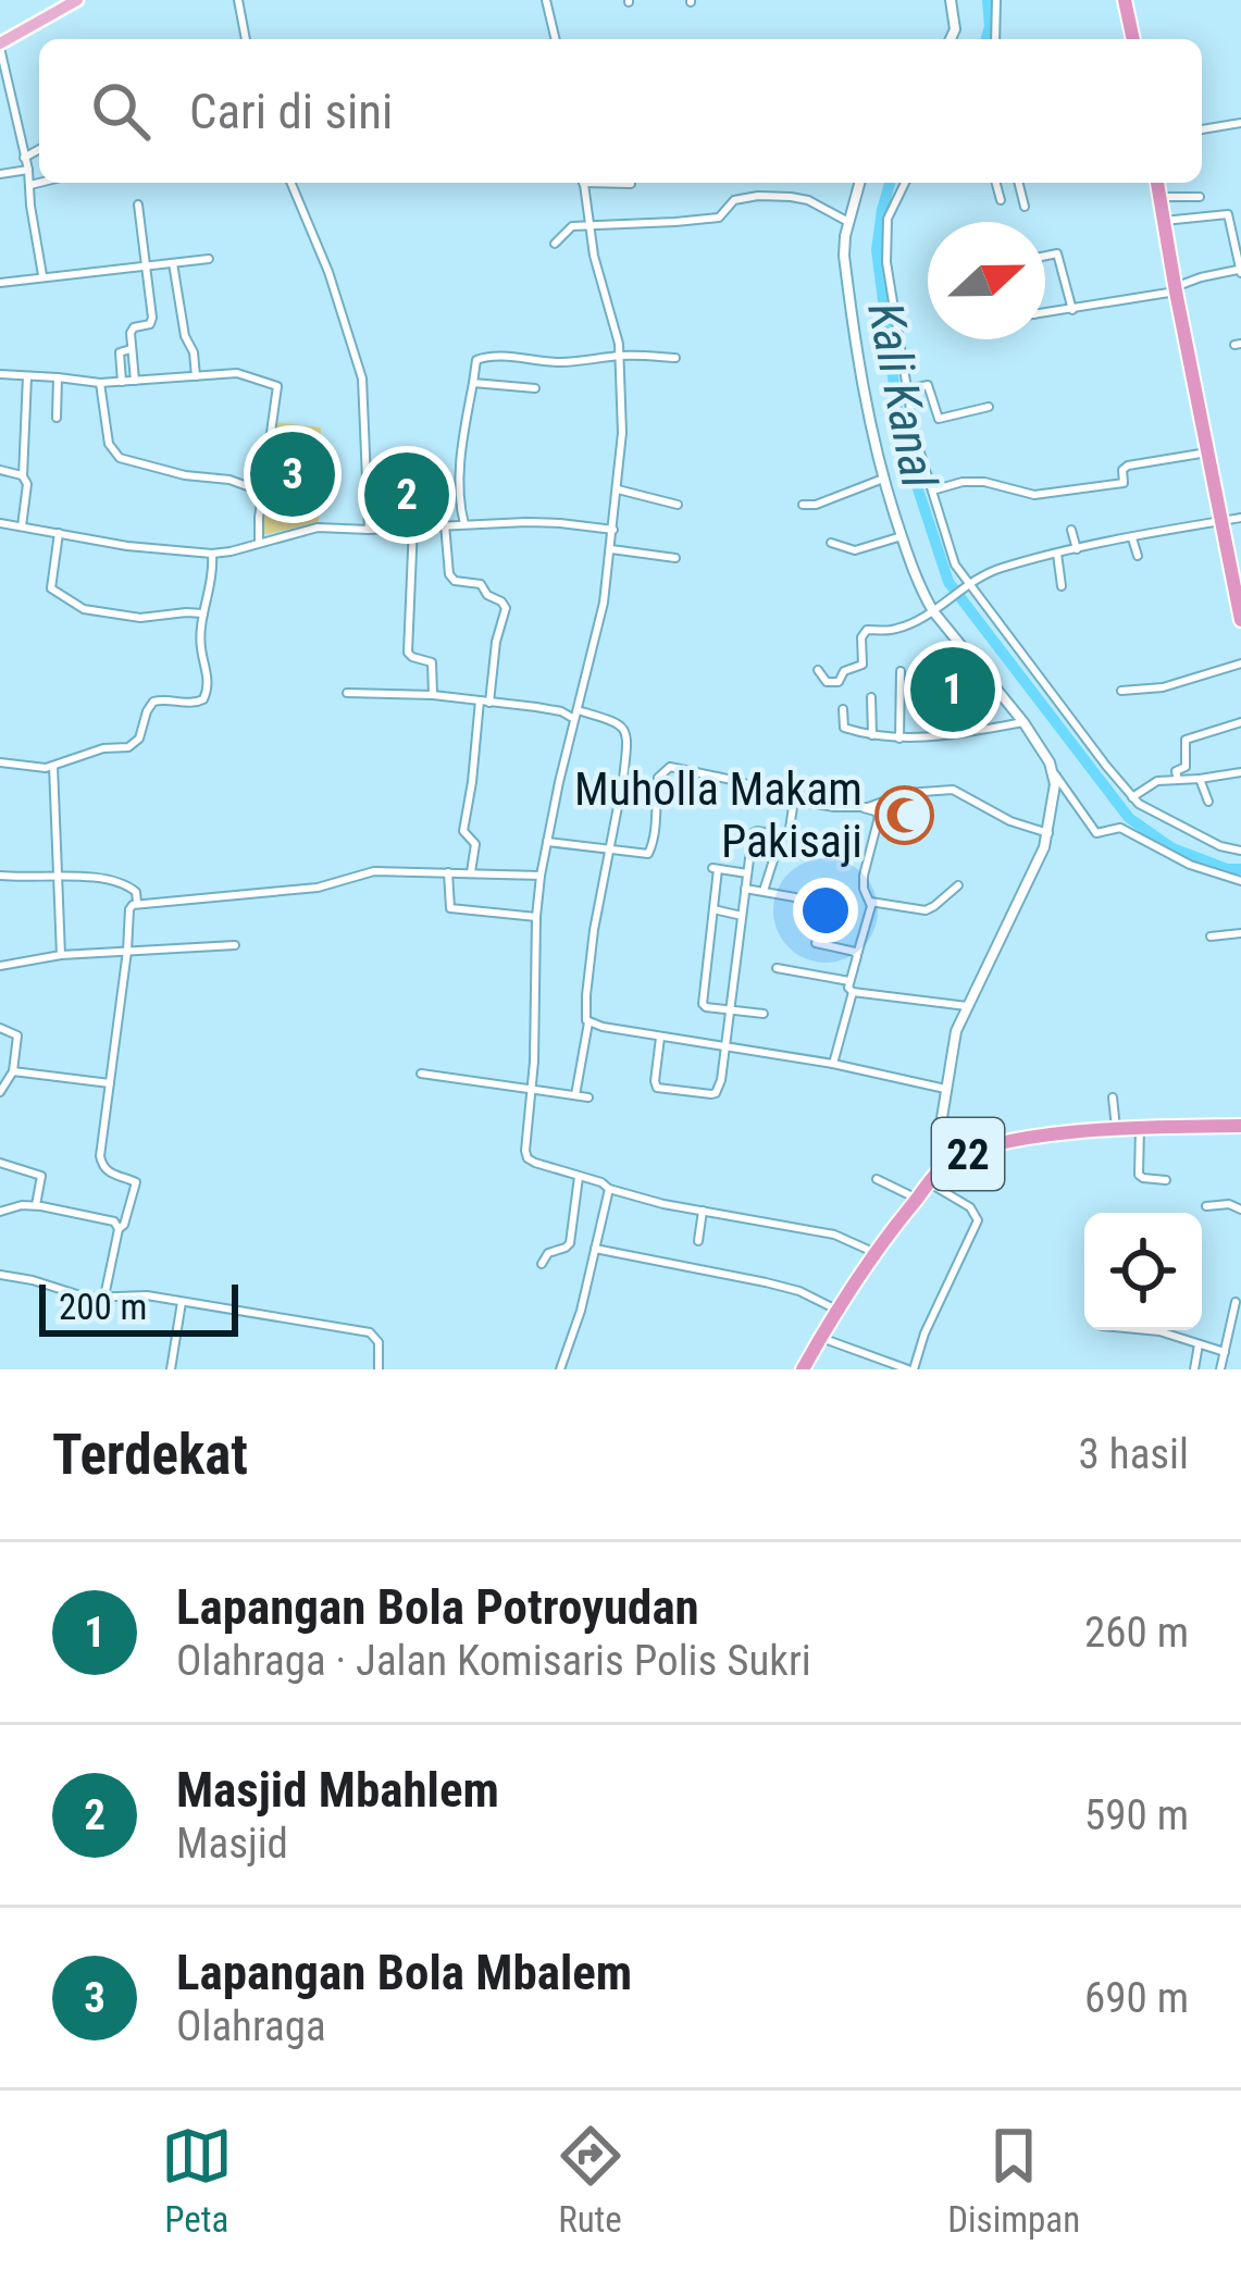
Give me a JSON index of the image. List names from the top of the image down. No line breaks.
{"streets":{"highway":["22"]},"water":["Kali Kanal"],"places":{"mosque":["Muholla Makam Pakisaji"]},"scale_bar":"200 m","north":"right","page":{"search":"Cari di sini","pins":["3","2","1"],"scale":"200 m","heading":["Terdekat","3 hasil"],"list":[{"mark":"1","name":"Lapangan Bola Potroyudan","note":"Olahraga · Jalan Komisaris Polis Sukri","value":"260 m"},{"mark":"2","name":"Masjid Mbahlem","note":"Masjid","value":"590 m"},{"mark":"3","name":"Lapangan Bola Mbalem","note":"Olahraga","value":"690 m"}],"nav":["Peta","Rute","Disimpan"]}}
